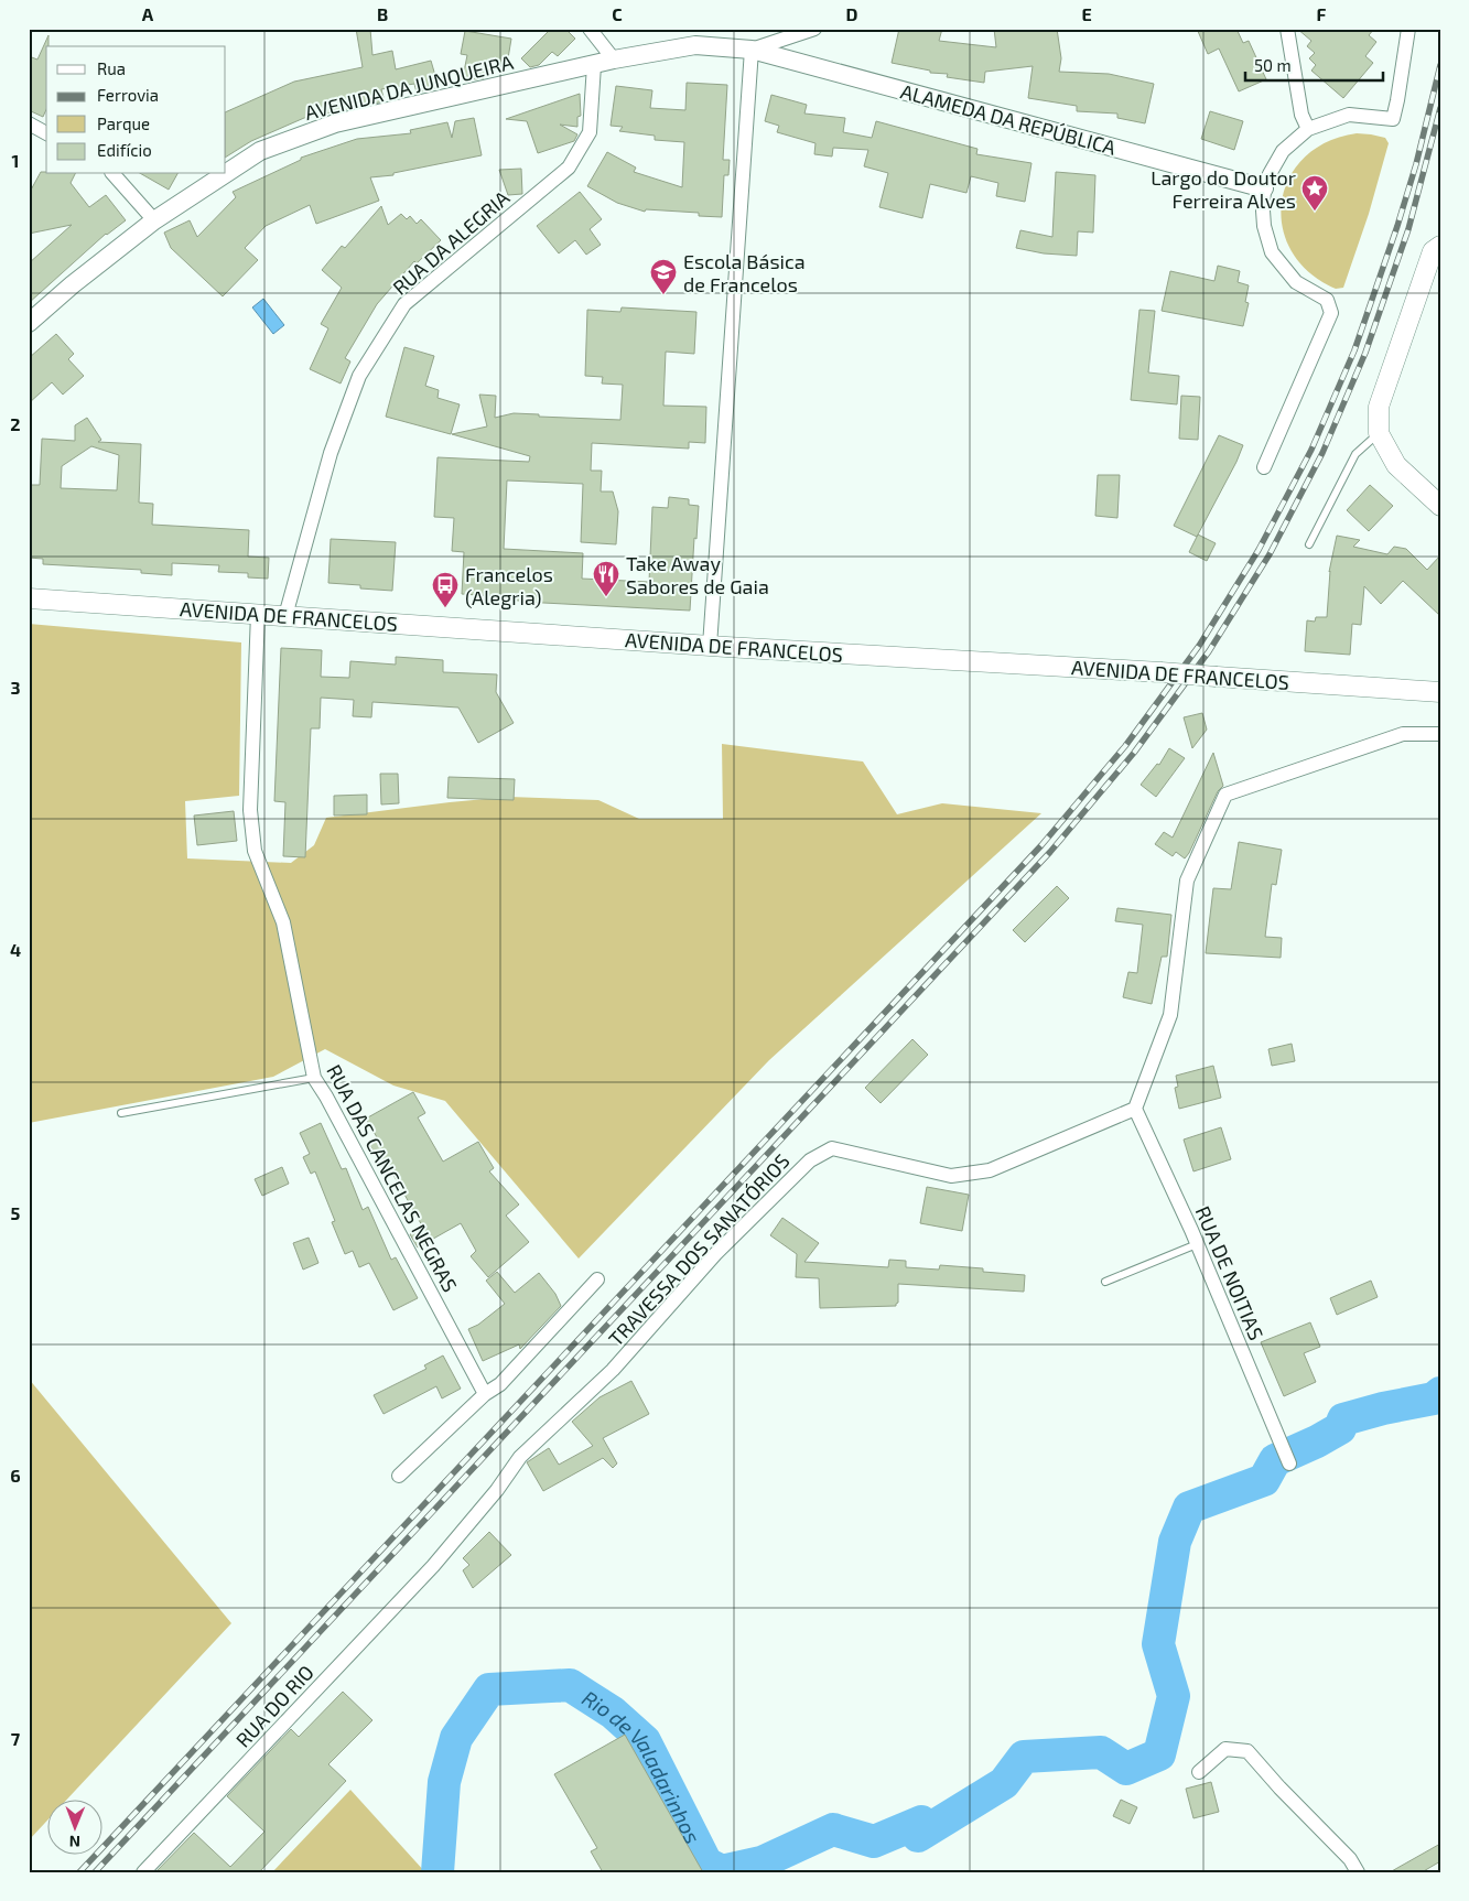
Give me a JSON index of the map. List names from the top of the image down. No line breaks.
{"streets":{"main road":["AVENIDA DE FRANCELOS"],"street":["AVENIDA DA JUNQUEIRA","ALAMEDA DA REPÚBLICA","RUA DA ALEGRIA","RUA DAS CANCELAS NEGRAS","TRAVESSA DOS SANATÓRIOS","RUA DE NOITIAS","RUA DO RIO"]},"crossings":[["AVENIDA DA JUNQUEIRA","ALAMEDA DA REPÚBLICA"],["AVENIDA DA JUNQUEIRA","RUA DA ALEGRIA"],["RUA DA ALEGRIA","AVENIDA DE FRANCELOS"],["AVENIDA DE FRANCELOS","RUA DAS CANCELAS NEGRAS"],["TRAVESSA DOS SANATÓRIOS","RUA DE NOITIAS"],["TRAVESSA DOS SANATÓRIOS","RUA DO RIO"]],"water":["Rio de Valadarinhos"],"places":{"place":["Largo do Doutor Ferreira Alves"],"school or university":["Escola Básica de Francelos"],"restaurant":["Take Away Sabores de Gaia"],"bus stop":["Francelos (Alegria)"]},"legend":["Rua","Ferrovia","Parque","Edifício"],"scale_bar":"50 m","north":"bottom","grid":{"columns":["A","B","C","D","E","F"],"rows":["1","2","3","4","5","6","7"]}}
